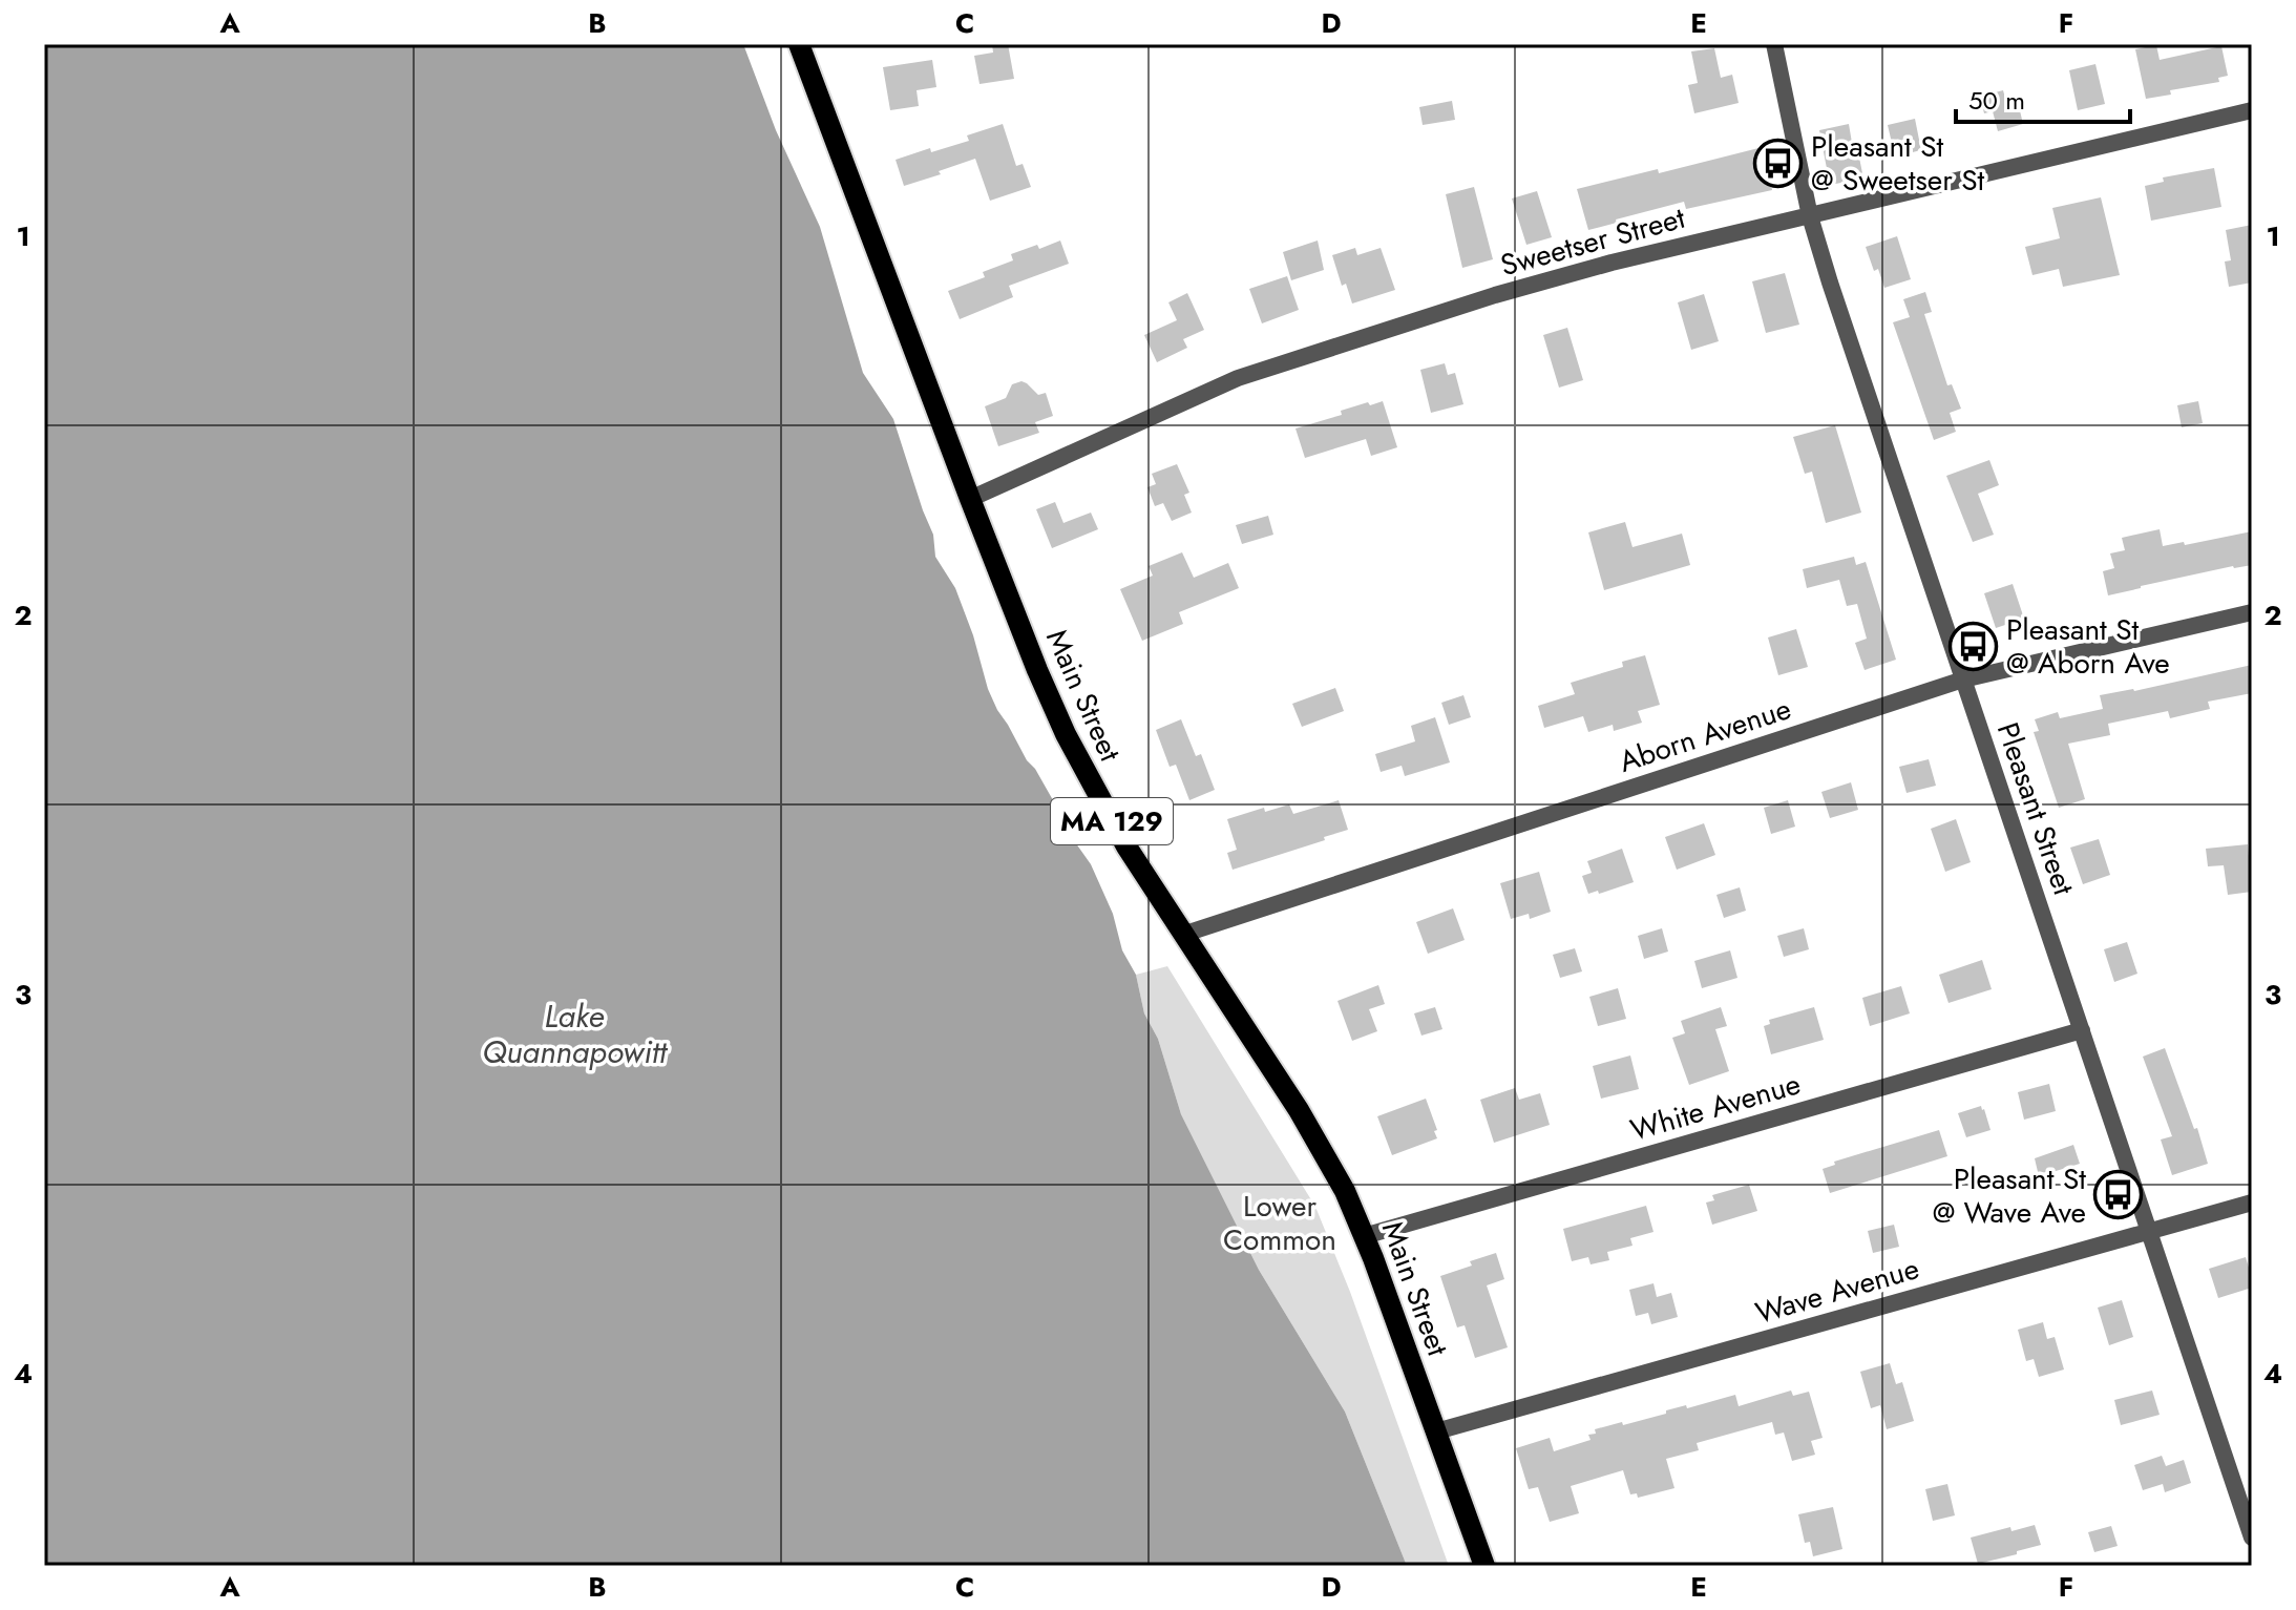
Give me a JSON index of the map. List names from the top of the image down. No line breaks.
{"streets":{"main road":["Main Street","MA 129"],"street":["Sweetser Street","Aborn Avenue","Pleasant Street","White Avenue","Wave Avenue"]},"crossings":[["Sweetser Street","Main Street"],["Sweetser Street","Pleasant Street"],["Main Street","Aborn Avenue"],["Main Street","White Avenue"],["Main Street","Wave Avenue"],["Aborn Avenue","Pleasant Street"],["Pleasant Street","White Avenue"],["Pleasant Street","Wave Avenue"]],"water":["Lake Quannapowitt"],"parks":["Lower Common"],"places":{"bus stop":["Pleasant St @ Sweetser St","Pleasant St @ Aborn Ave","Pleasant St @ Wave Ave"]},"scale_bar":"50 m","grid":{"columns":["A","B","C","D","E","F"],"rows":["1","2","3","4"]}}
